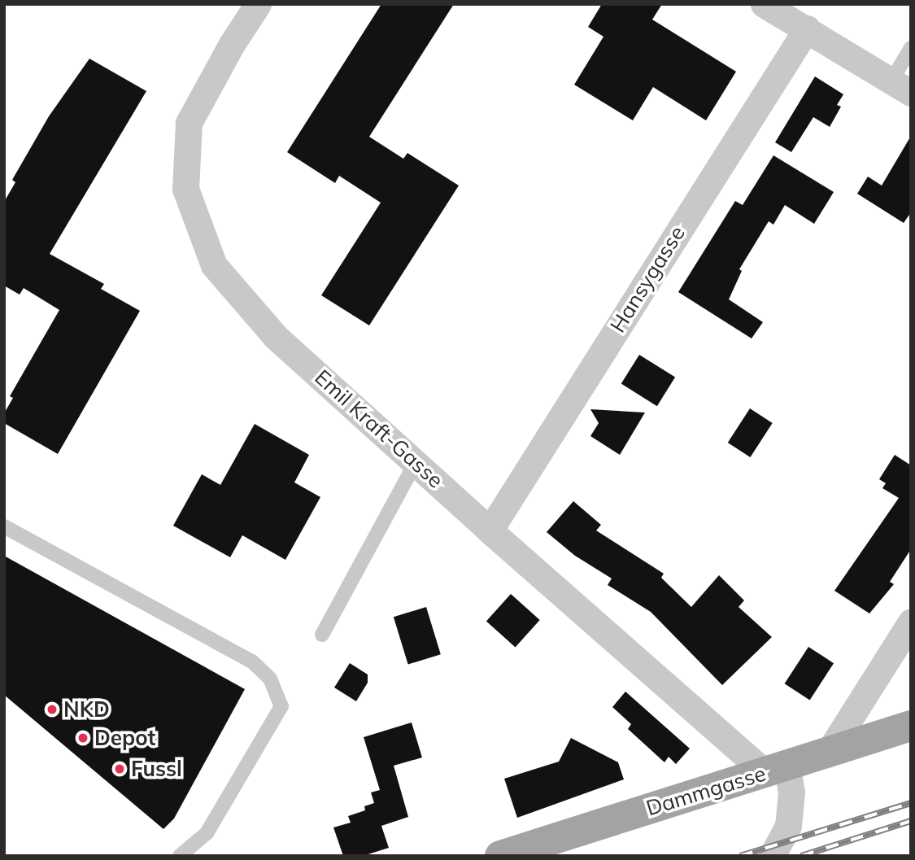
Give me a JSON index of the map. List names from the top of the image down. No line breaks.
{"streets":{"main road":["Dammgasse"],"street":["Hansygasse","Emil Kraft-Gasse"]},"crossings":[["Hansygasse","Emil Kraft-Gasse"],["Emil Kraft-Gasse","Dammgasse"]],"places":["NKD","Depot","Fussl"]}
